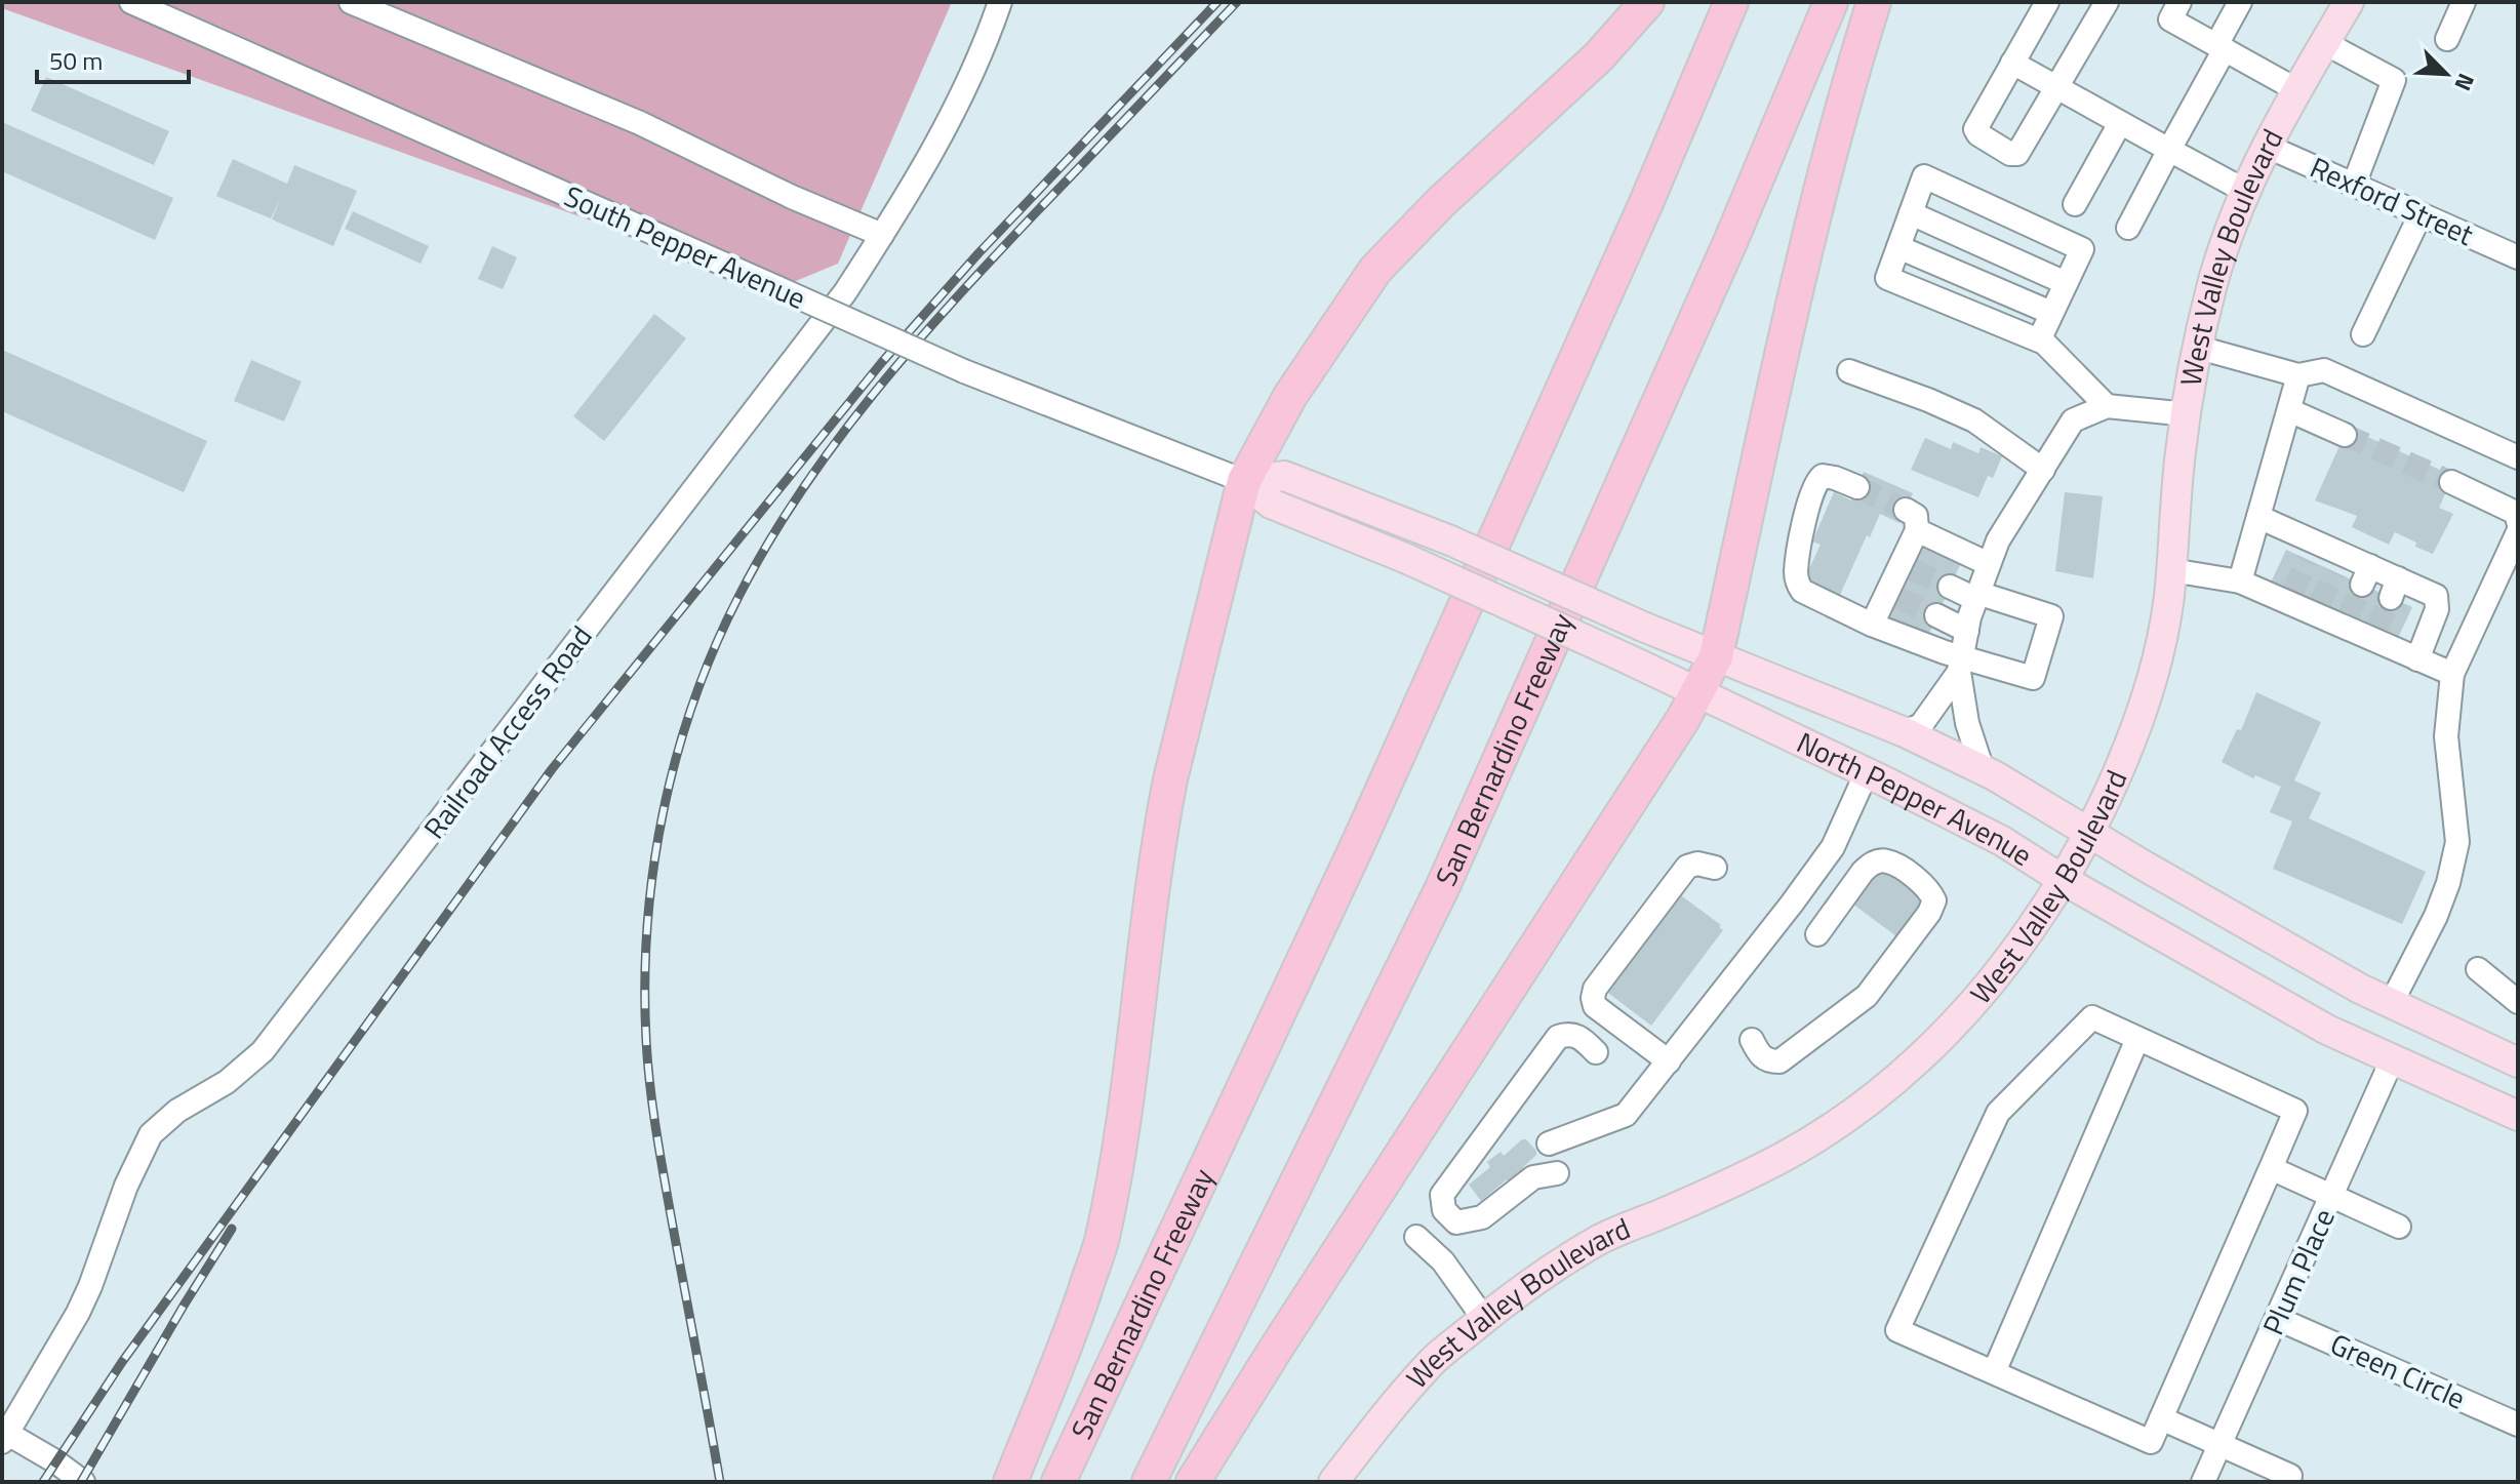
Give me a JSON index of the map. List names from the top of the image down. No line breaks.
{"streets":{"highway":["San Bernardino Freeway"],"main road":["South Pepper Avenue","West Valley Boulevard","North Pepper Avenue"],"street":["Rexford Street","Railroad Access Road","Plum Place","Green Circle"]},"crossings":[["Rexford Street","West Valley Boulevard"],["South Pepper Avenue","North Pepper Avenue"],["West Valley Boulevard","North Pepper Avenue"],["North Pepper Avenue","Plum Place"],["Plum Place","Green Circle"]],"scale_bar":"50 m","north":"bottom right"}
